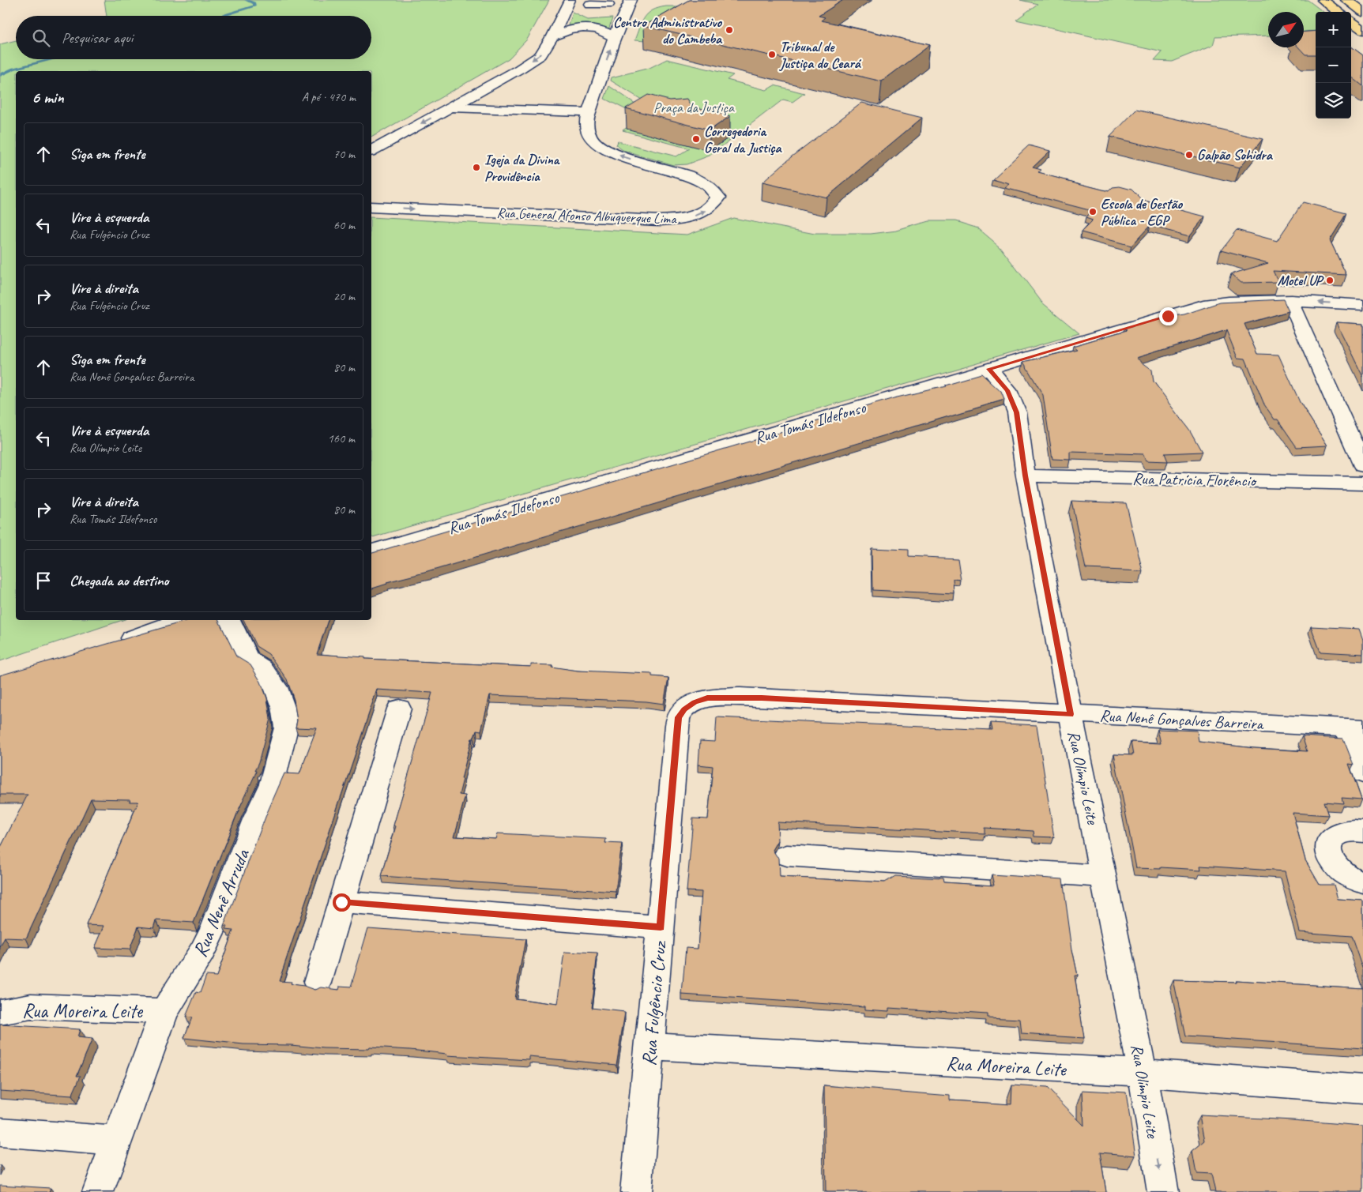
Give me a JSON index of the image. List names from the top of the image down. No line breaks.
{"streets":{"street":["Rua General Afonso Albuquerque Lima","Rua Tomás Ildefonso","Rua Patrícia Florêncio","Rua Nenê Gonçalves Barreira","Rua Olímpio Leite","Rua Nenê Arruda","Rua Fulgêncio Cruz","Rua Moreira Leite"]},"crossings":[["Rua Tomás Ildefonso","Rua Olímpio Leite"],["Rua Patrícia Florêncio","Rua Olímpio Leite"],["Rua Nenê Gonçalves Barreira","Rua Olímpio Leite"],["Rua Nenê Gonçalves Barreira","Rua Fulgêncio Cruz"],["Rua Olímpio Leite","Rua Moreira Leite"],["Rua Nenê Arruda","Rua Moreira Leite"],["Rua Fulgêncio Cruz","Rua Moreira Leite"]],"parks":["Praça da Justiça"],"places":["Centro Administrativo do Cambeba","Tribunal de Justiça do Ceará","Corregedoria Geral da Justiça","Galpão Sohidra","Igeja da Divina Providência","Escola de Gestão Pública - EGP","Motel UP"],"north":"top right","page":{"map_buttons":["+","−"],"search":"Pesquisar aqui","heading":["6 min","A pé · 470 m"],"list":[["Siga em frente","70 m"],["Vire à esquerda","Rua Fulgêncio Cruz","60 m"],["Vire à direita","Rua Fulgêncio Cruz","20 m"],["Siga em frente","Rua Nenê Gonçalves Barreira","80 m"],["Vire à esquerda","Rua Olímpio Leite","160 m"],["Vire à direita","Rua Tomás Ildefonso","80 m"],"Chegada ao destino"]}}
